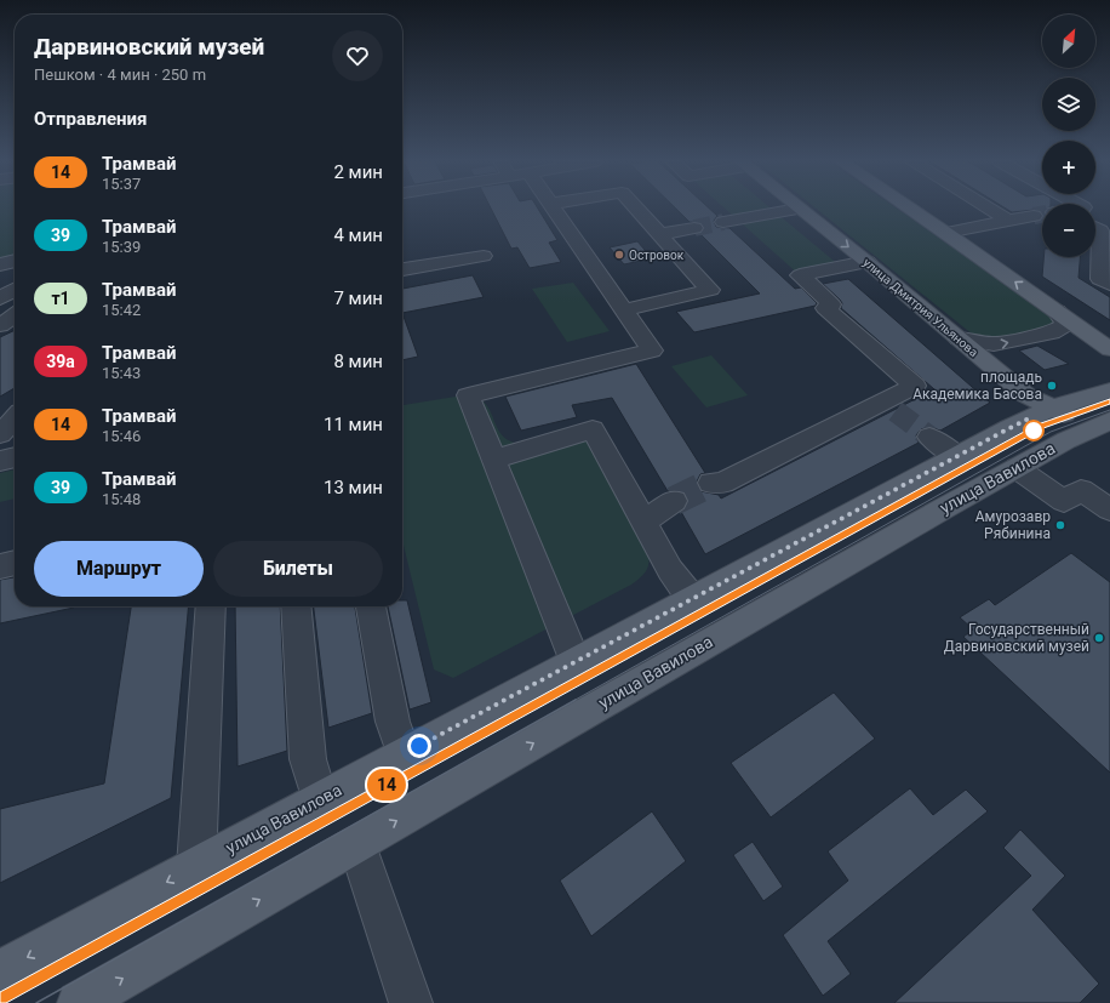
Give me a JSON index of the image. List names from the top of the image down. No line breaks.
{"streets":{"main road":["улица Дмитрия Ульянова","улица Вавилова"]},"crossings":[["улица Дмитрия Ульянова","улица Вавилова"]],"places":["Островок","площадь Академика Басова","Амурозавр Рябинина","Государственный Дарвиновский музей"],"lines":["tram line 14"],"north":"top right","page":{"on_map":"14","map_buttons":["+","−"],"heading":[["Дарвиновский музей","Пешком · 4 мин · 250 m"],"Отправления"],"list":[{"mark":"14","name":"Трамвай","note":"15:37","value":"2 мин"},{"mark":"39","name":"Трамвай","note":"15:39","value":"4 мин"},{"mark":"т1","name":"Трамвай","note":"15:42","value":"7 мин"},{"mark":"39а","name":"Трамвай","note":"15:43","value":"8 мин"},{"mark":"14","name":"Трамвай","note":"15:46","value":"11 мин"},{"mark":"39","name":"Трамвай","note":"15:48","value":"13 мин"}],"buttons":["Маршрут","Билеты"]}}
